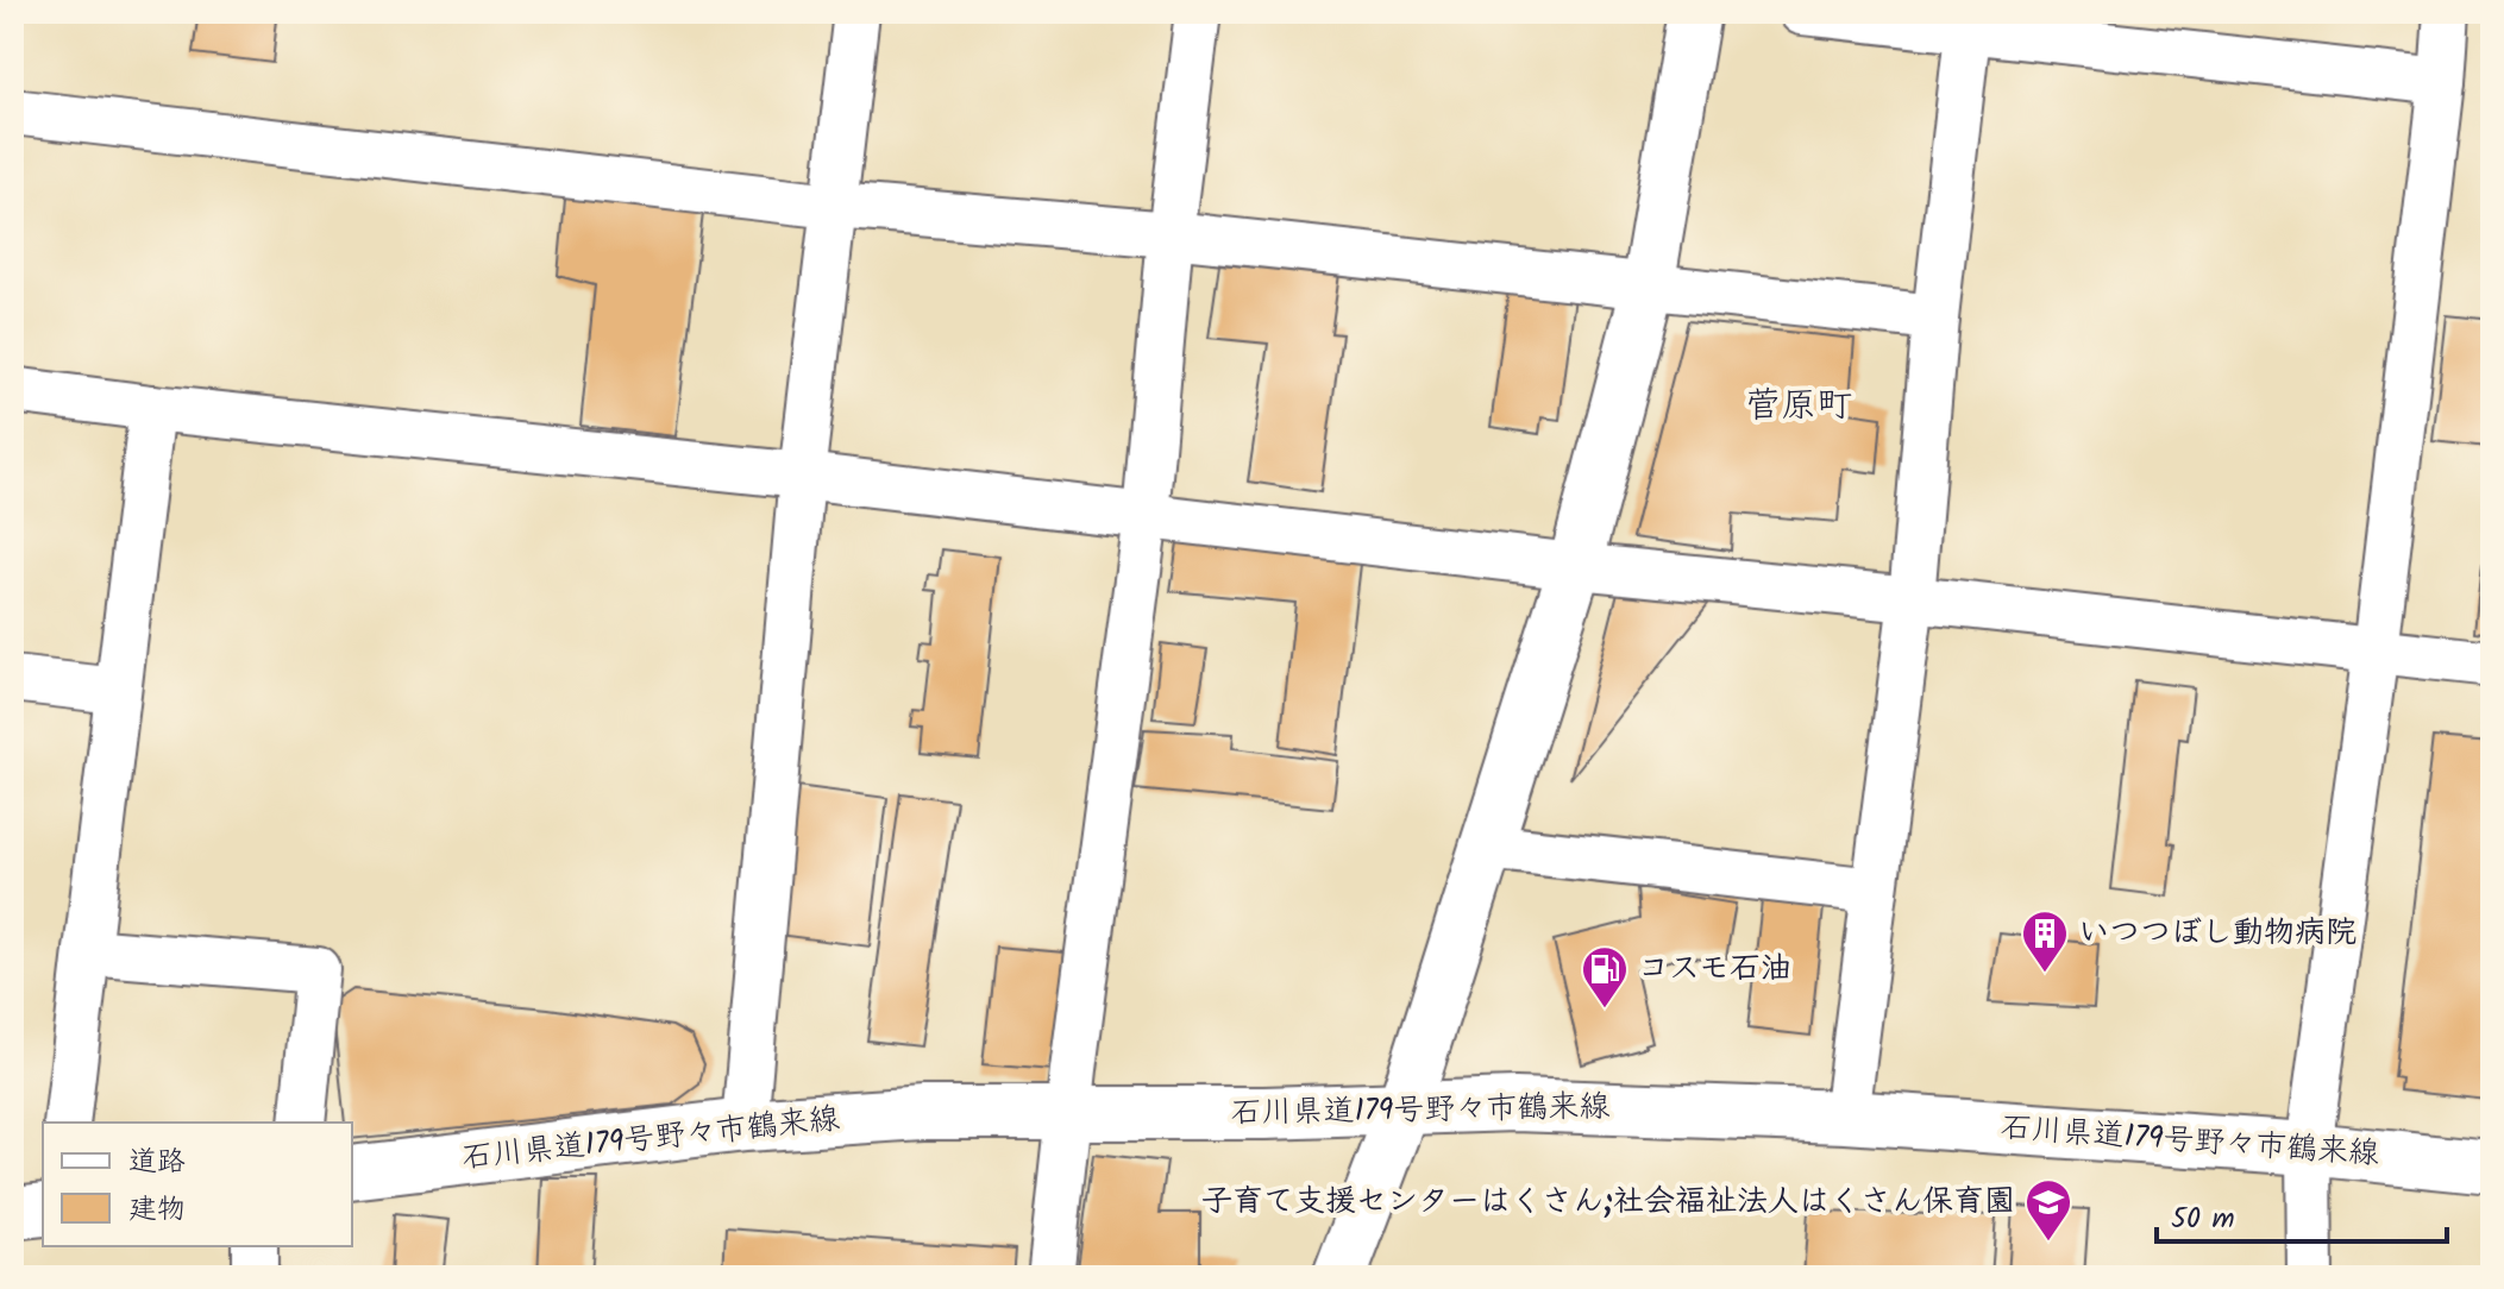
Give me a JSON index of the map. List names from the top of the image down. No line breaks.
{"streets":{"main road":["石川県道179号野々市鶴来線"]},"districts":["菅原町"],"places":{"building":["いつつぼし動物病院"],"fuel station":["コスモ石油"],"school or university":["子育て支援センターはくさん;社会福祉法人はくさん保育園"]},"legend":["道路","建物"],"scale_bar":"50 m"}
